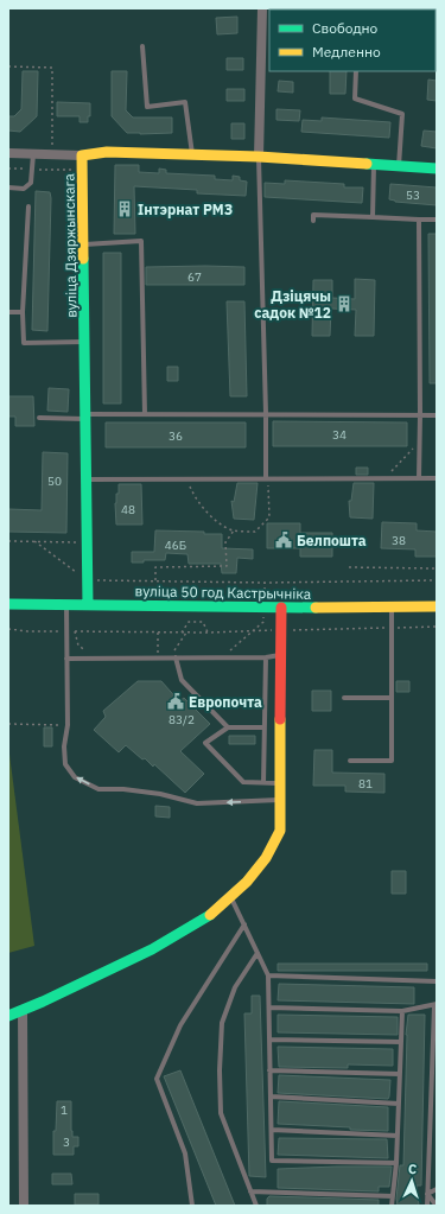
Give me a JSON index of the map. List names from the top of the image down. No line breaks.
{"streets":{"street":["вуліца Дзяржынскага","вуліца 50 год Кастрычніка"]},"crossings":[["вуліца Дзяржынскага","вуліца 50 год Кастрычніка"]],"places":{"building":["Інтэрнат РМЗ","Дзіцячы садок №12"],"public building":["Белпошта","Европочта"]},"house_numbers":["53","67","34","36","50","48","38","46Б","83/2","81","1","3"],"legend":["Свободно","Медленно"],"north":"top"}
